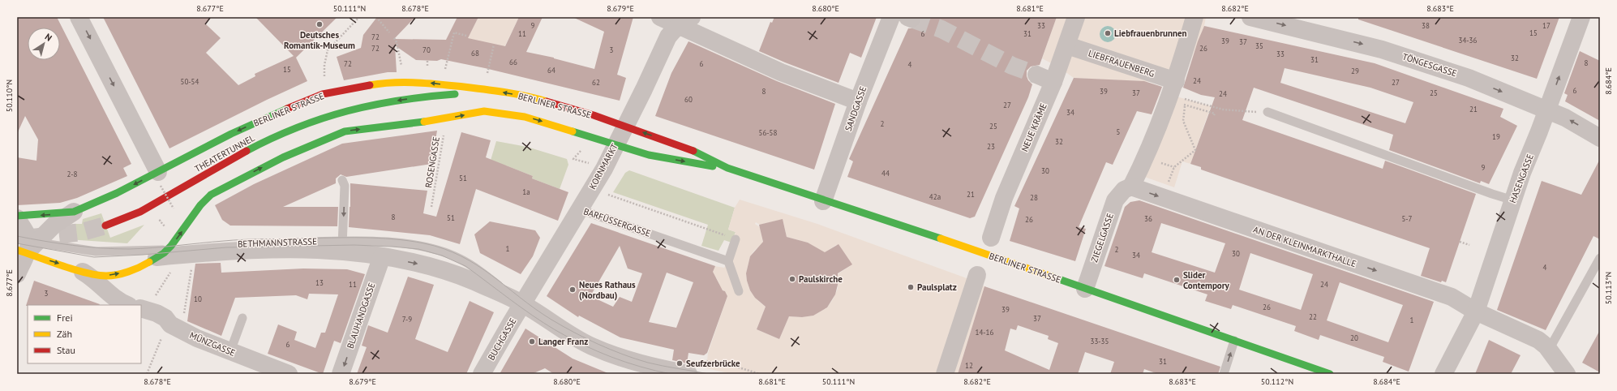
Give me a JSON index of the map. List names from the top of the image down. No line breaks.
{"streets":{"main road":["BERLINER STRASSE","THEATERTUNNEL"],"street":["LIEBFRAUENBERG","TÖNGESGASSE","SANDGASSE","NEUE KRÄME","KORNMARKT","HASENGASSE","ZIEGELGASSE","BETHMANNSTRASSE","AN DER KLEINMARKTHALLE","BLAUHANDGASSE","BUCHGASSE","MÜNZGASSE"],"lane":["BARFÜSSERGASSE"],"path":["ROSENGASSE"]},"crossings":[["LIEBFRAUENBERG","NEUE KRÄME"],["TÖNGESGASSE","HASENGASSE"],["BERLINER STRASSE","SANDGASSE"],["BERLINER STRASSE","THEATERTUNNEL"],["BERLINER STRASSE","ROSENGASSE"],["BERLINER STRASSE","KORNMARKT"],["BERLINER STRASSE","ZIEGELGASSE"],["BERLINER STRASSE","BETHMANNSTRASSE"],["KORNMARKT","BARFÜSSERGASSE"],["KORNMARKT","BETHMANNSTRASSE"],["KORNMARKT","BUCHGASSE"],["HASENGASSE","AN DER KLEINMARKTHALLE"],["ZIEGELGASSE","AN DER KLEINMARKTHALLE"],["BETHMANNSTRASSE","BLAUHANDGASSE"],["BETHMANNSTRASSE","BUCHGASSE"]],"one_way":["AN DER KLEINMARKTHALLE","BLAUHANDGASSE"],"places":["Deutsches Romantik-Museum","Liebfrauenbrunnen","Paulskirche","Slider Contempory","Paulsplatz","Neues Rathaus (Nordbau)","Langer Franz","Seufzerbrücke"],"house_numbers":["9","33","38","17","15","11","6","31","72","34-36","39","37","35","72","26","70","3","68","33","32","31","66","8","72","6","4","15","64","29","24","50-54","62","27","6","8","39","37","25","24","60","27","21","34","2","25","5","56-58","19","32","23","9","30","44","2-8","51","1a","21","42a","28","8","51","36","5-7","26","1","2","30","34","4","13","11","24","3","10","26","39","22","37","7-9","1","14-16","20","33-35","6","31","12"],"legend":["Frei","Zäh","Stau"],"north":"top right","coordinates":["8.677°E","50.111°N","8.678°E","8.679°E","8.680°E","8.681°E","8.682°E","8.683°E","8.684°E","50.110°N","50.113°N","50.112°N"]}
